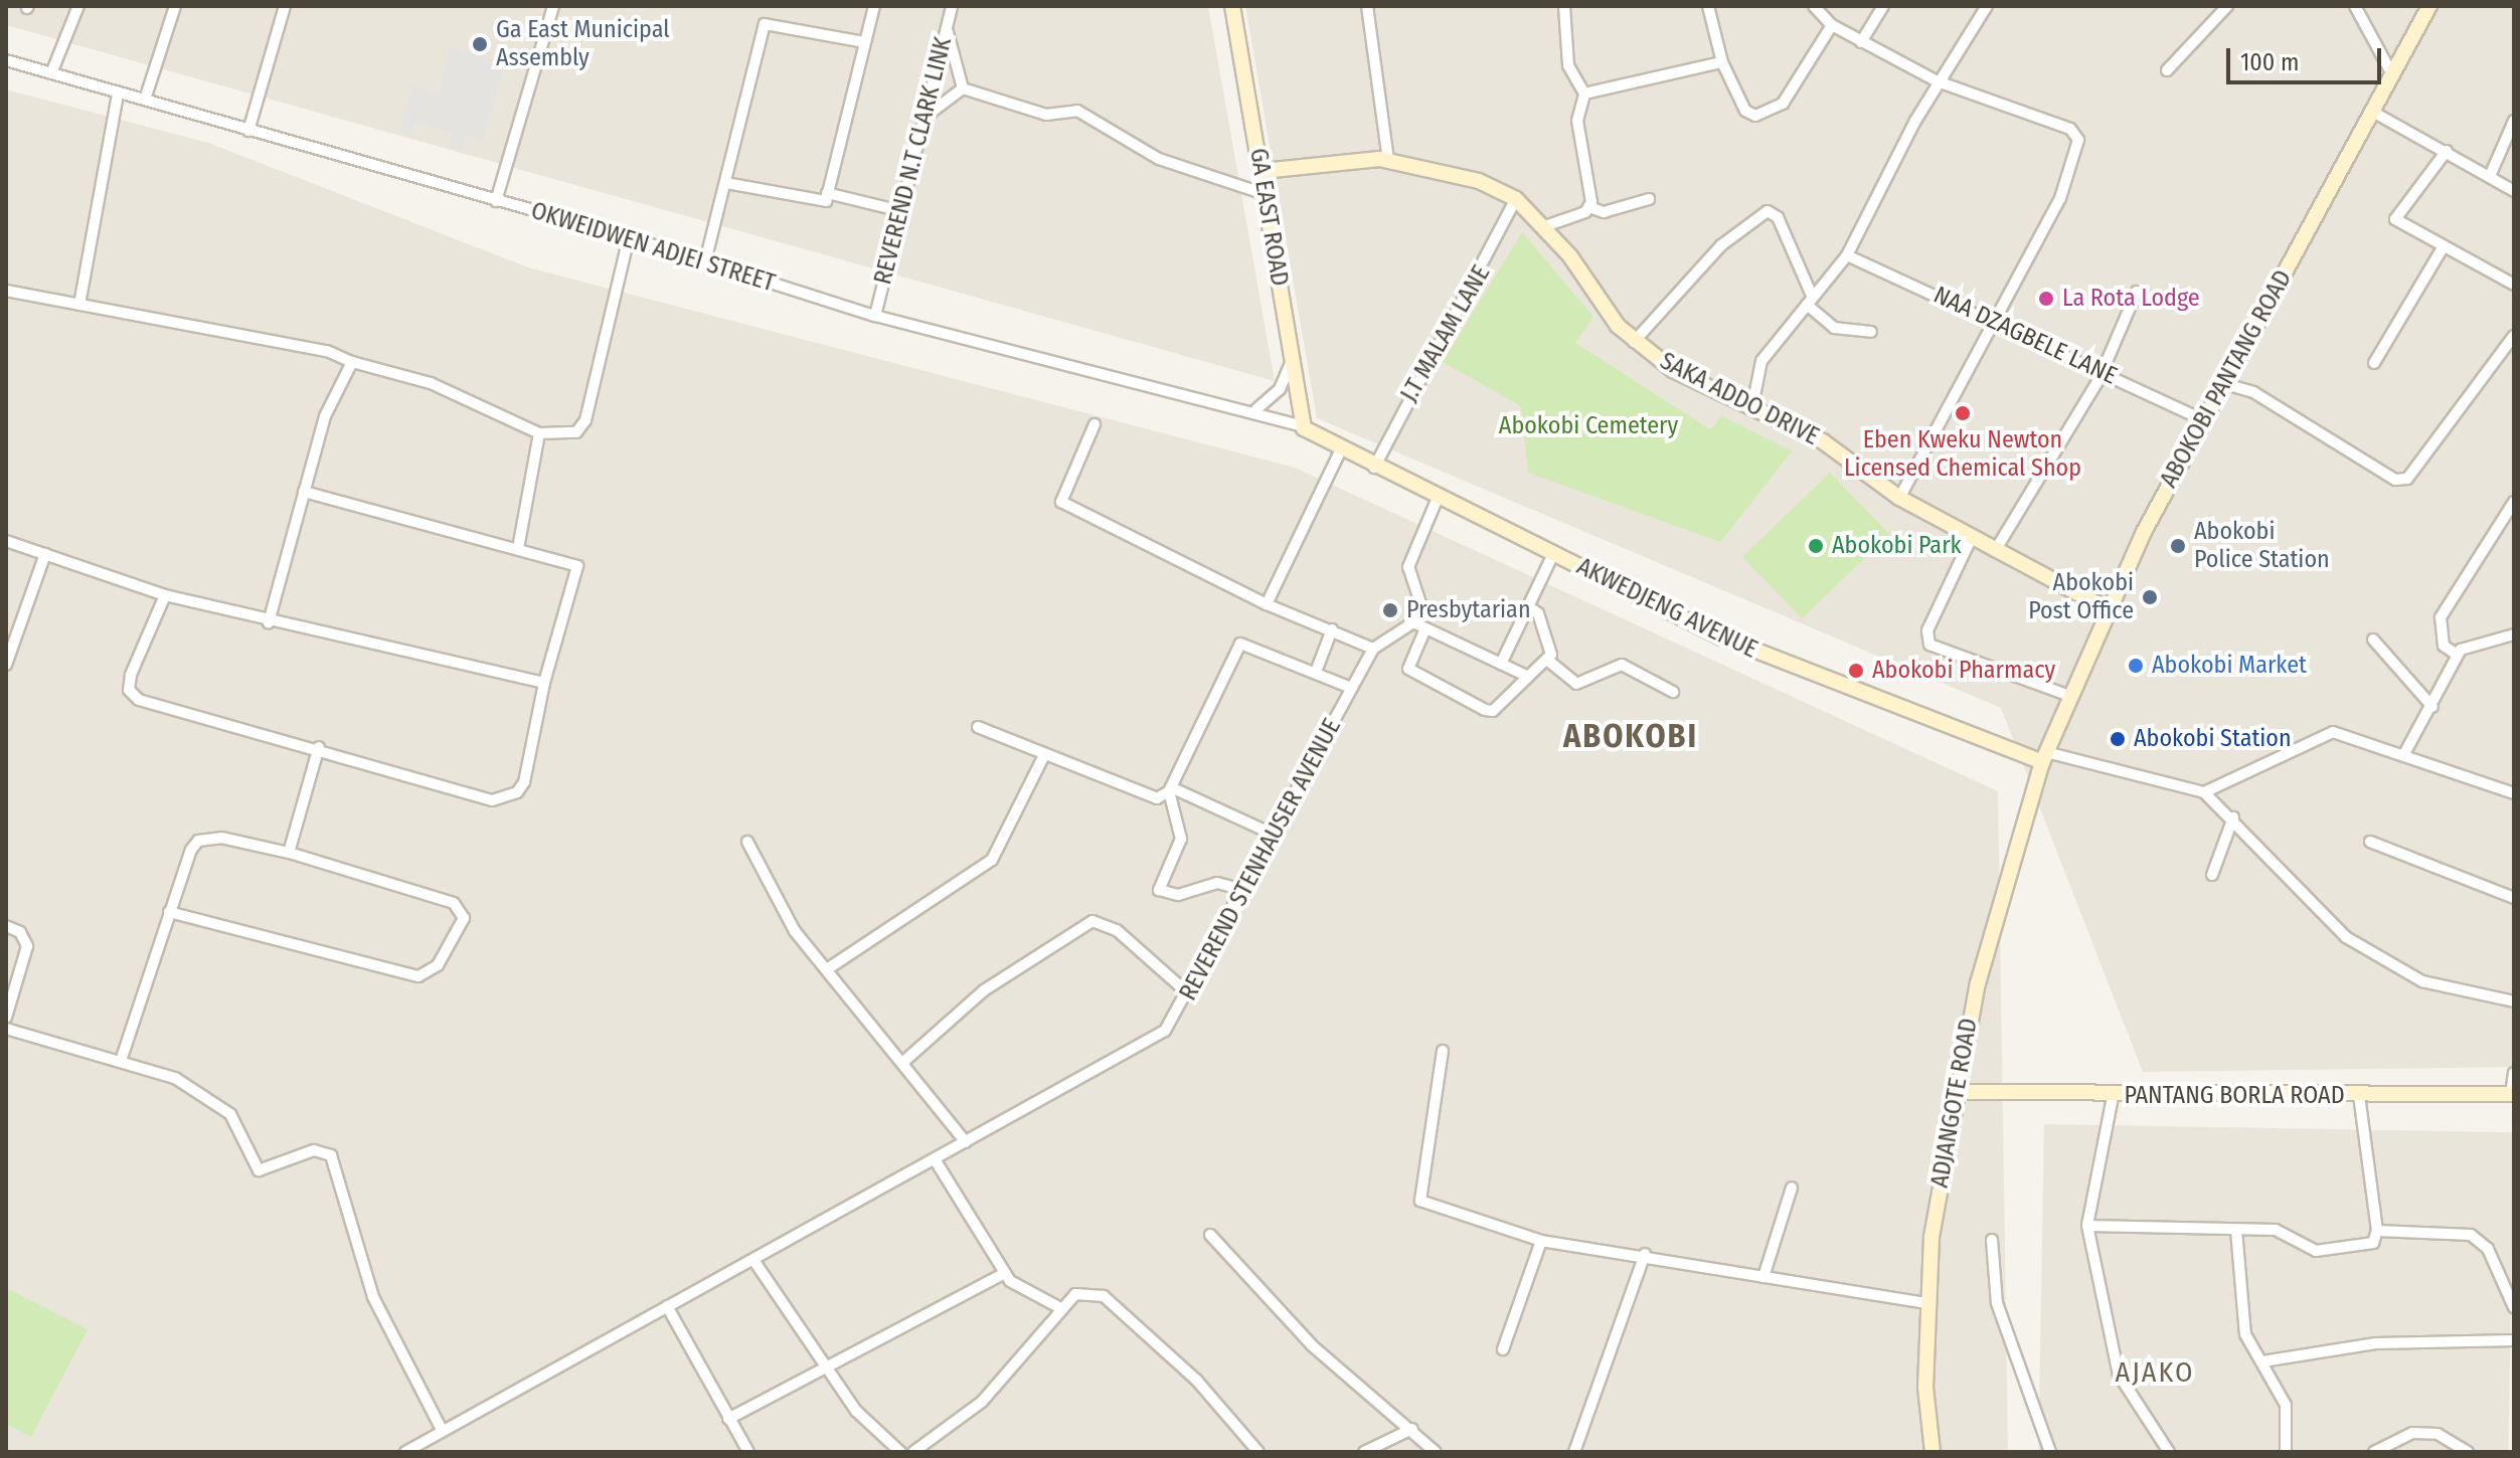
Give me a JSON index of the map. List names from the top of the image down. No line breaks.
{"streets":{"street":["REVEREND N.T CLARK LINK","GA EAST ROAD","OKWEIDWEN ADJEI STREET","J.T MALAM LANE","NAA DZAGBELE LANE","ABOKOBI PANTANG ROAD","SAKA ADDO DRIVE","AKWEDJENG AVENUE","REVEREND STENHAUSER AVENUE","PANTANG BORLA ROAD","ADJANGOTE ROAD"]},"crossings":[["REVEREND N.T CLARK LINK","OKWEIDWEN ADJEI STREET"],["GA EAST ROAD","OKWEIDWEN ADJEI STREET"],["GA EAST ROAD","SAKA ADDO DRIVE"],["GA EAST ROAD","AKWEDJENG AVENUE"],["OKWEIDWEN ADJEI STREET","AKWEDJENG AVENUE"],["J.T MALAM LANE","SAKA ADDO DRIVE"],["J.T MALAM LANE","AKWEDJENG AVENUE"],["NAA DZAGBELE LANE","ABOKOBI PANTANG ROAD"],["ABOKOBI PANTANG ROAD","SAKA ADDO DRIVE"],["ABOKOBI PANTANG ROAD","AKWEDJENG AVENUE"],["ABOKOBI PANTANG ROAD","ADJANGOTE ROAD"],["AKWEDJENG AVENUE","ADJANGOTE ROAD"],["PANTANG BORLA ROAD","ADJANGOTE ROAD"]],"districts":["ABOKOBI","AJAKO"],"parks":["Abokobi Cemetery"],"places":["Ga East Municipal Assembly","La Rota Lodge","Eben Kweku Newton Licensed Chemical Shop","Abokobi Park","Abokobi Police Station","Abokobi Post Office","Presbytarian","Abokobi Market","Abokobi Pharmacy","Abokobi Station"],"scale_bar":"100 m"}
